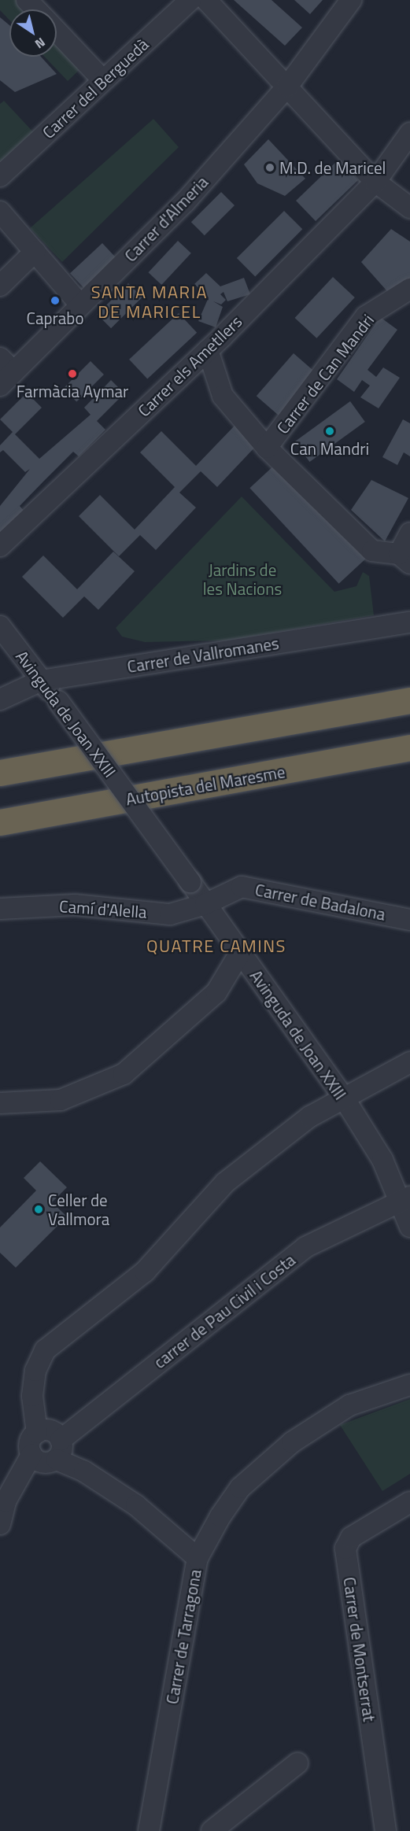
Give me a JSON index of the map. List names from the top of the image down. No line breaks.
{"streets":{"highway":["Autopista del Maresme"],"street":["Carrer del Berguedà","Carrer d'Almeria","Carrer els Ametllers","Carrer de Can Mandri","Carrer de Vallromanes","Avinguda de Joan XXIII","Carrer de Badalona","Camí d'Alella","carrer de Pau Civil i Costa","Carrer de Tarragona","Carrer de Montserrat"]},"crossings":[["Carrer de Vallromanes","Avinguda de Joan XXIII"],["Avinguda de Joan XXIII","Carrer de Badalona"],["Avinguda de Joan XXIII","Camí d'Alella"],["Avinguda de Joan XXIII","carrer de Pau Civil i Costa"],["Carrer de Badalona","Camí d'Alella"],["carrer de Pau Civil i Costa","Carrer de Tarragona"]],"districts":["SANTA MARIA DE MARICEL","QUATRE CAMINS"],"parks":["Jardins de les Nacions"],"places":["M.D. de Maricel","Caprabo","Farmàcia Aymar","Can Mandri","Celler de Vallmora"],"north":"bottom right"}
